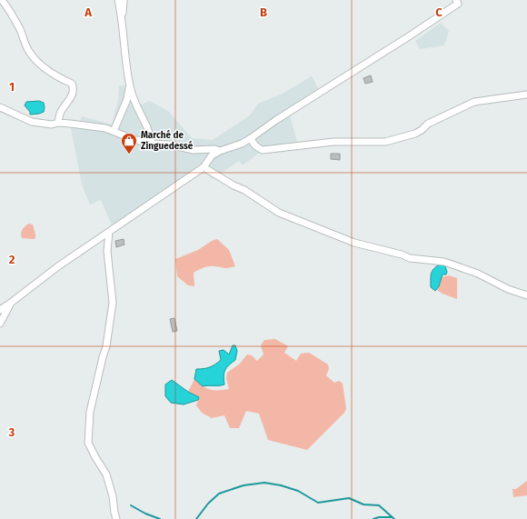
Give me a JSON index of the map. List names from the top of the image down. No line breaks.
{"places":{"shop":["Marché de Zinguedessé"]},"grid":{"columns":["A","B","C"],"rows":["1","2","3"]}}
